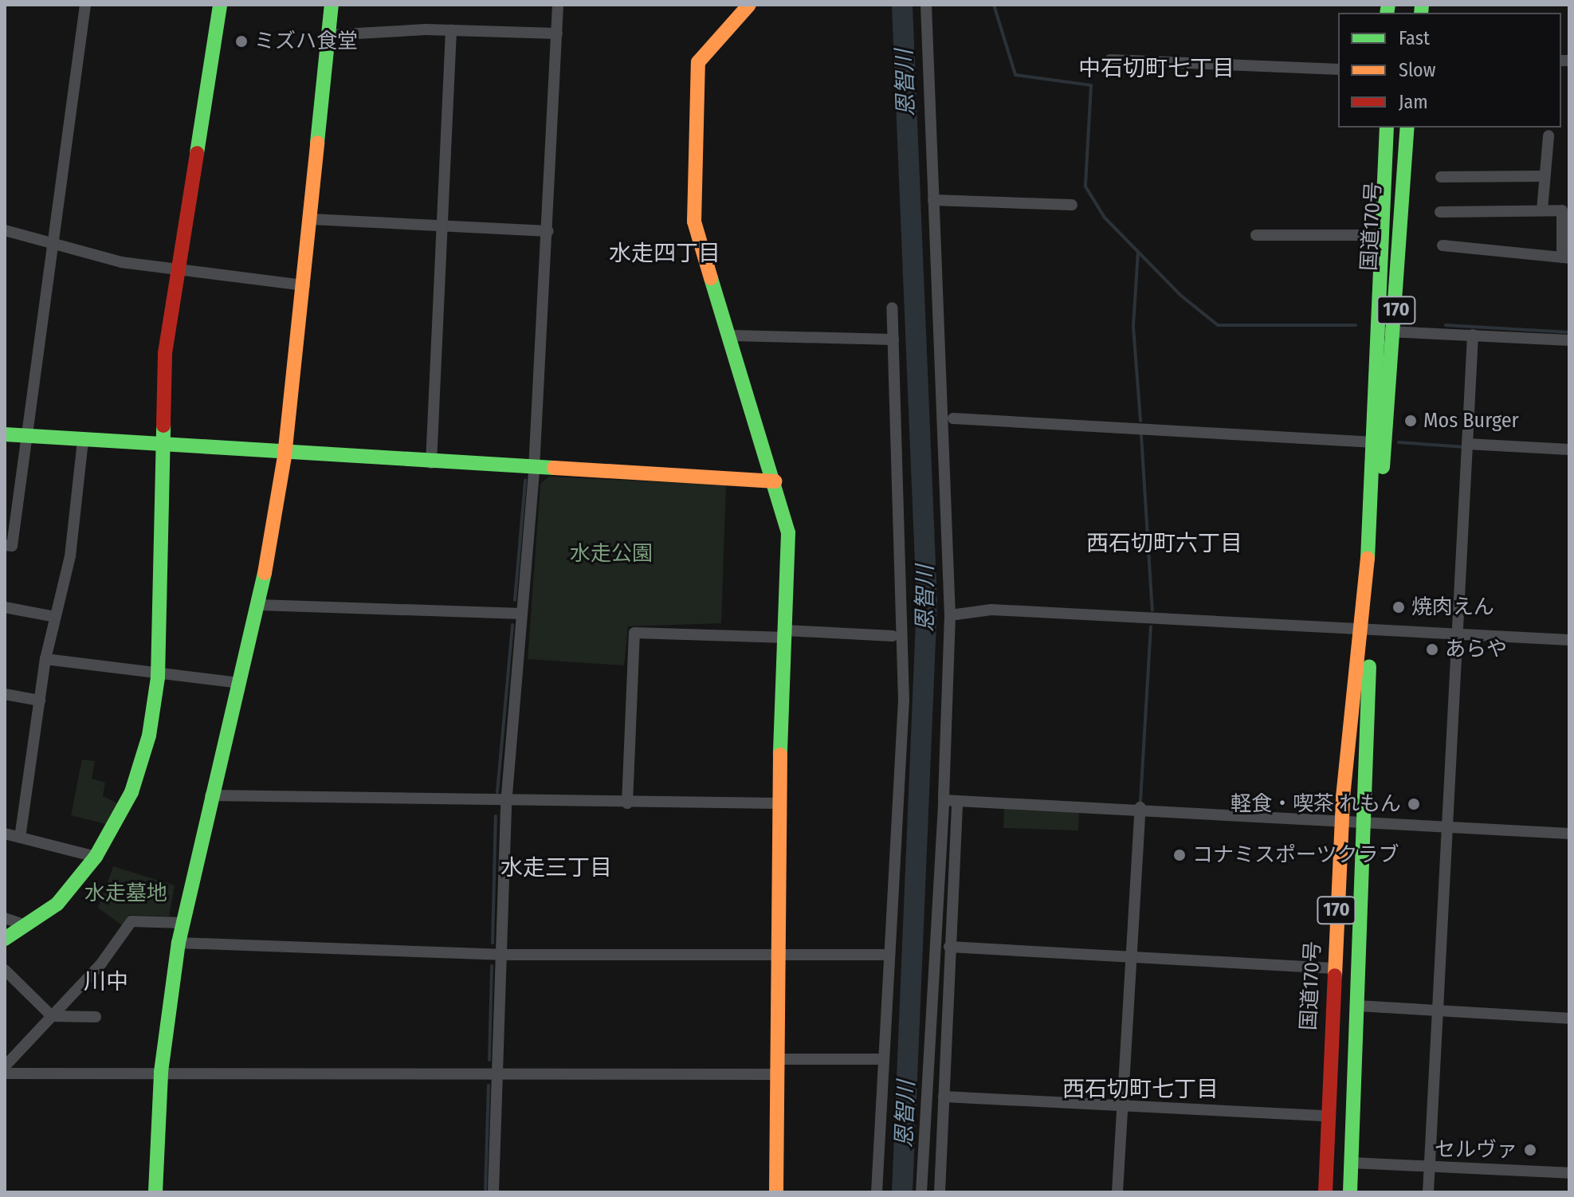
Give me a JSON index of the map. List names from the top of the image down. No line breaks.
{"streets":{"main road":["国道170号","170"]},"crossings":[["国道170号","170"]],"districts":["中石切町七丁目","水走四丁目","西石切町六丁目","水走三丁目","川中","西石切町七丁目"],"water":["恩智川"],"parks":["水走公園","水走墓地"],"places":["ミズハ食堂","Mos Burger","焼肉えん","あらや","軽食・喫茶 れもん","コナミスポーツクラブ","セルヴァ"],"legend":["Fast","Slow","Jam"]}
